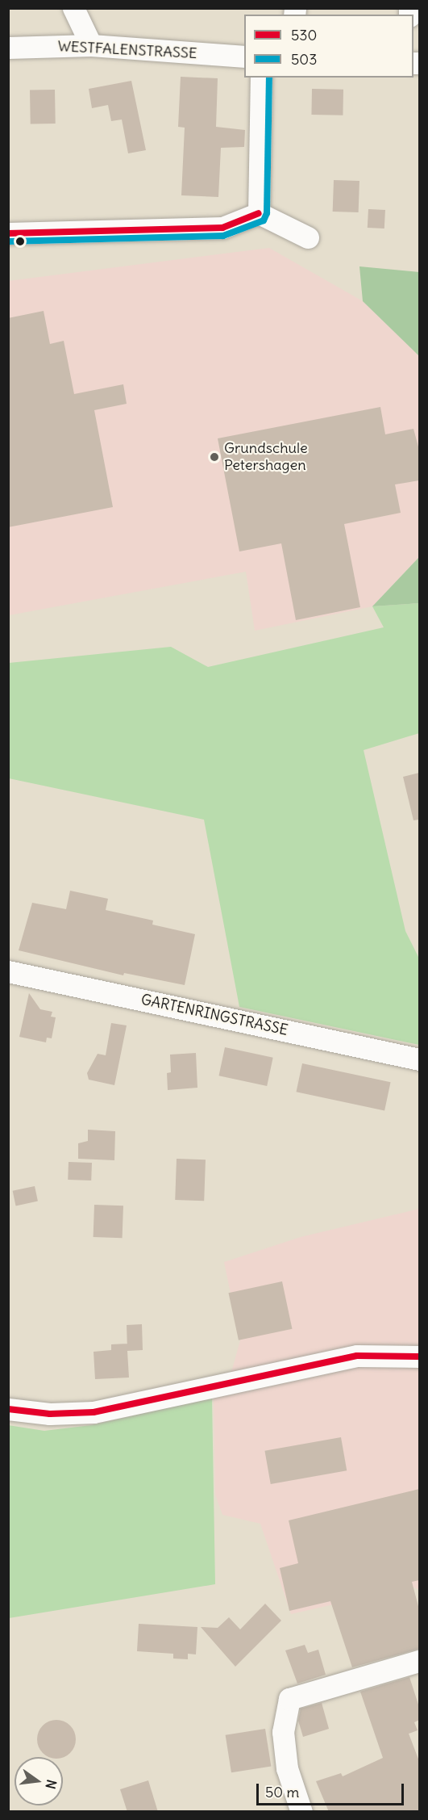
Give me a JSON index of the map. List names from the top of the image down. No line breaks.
{"streets":{"street":["WESTFALENSTRASSE","GARTENRINGSTRASSE"]},"places":["Grundschule Petershagen"],"lines":["transit line 503","transit line 530"],"legend":["530","503"],"scale_bar":"50 m","north":"right"}
